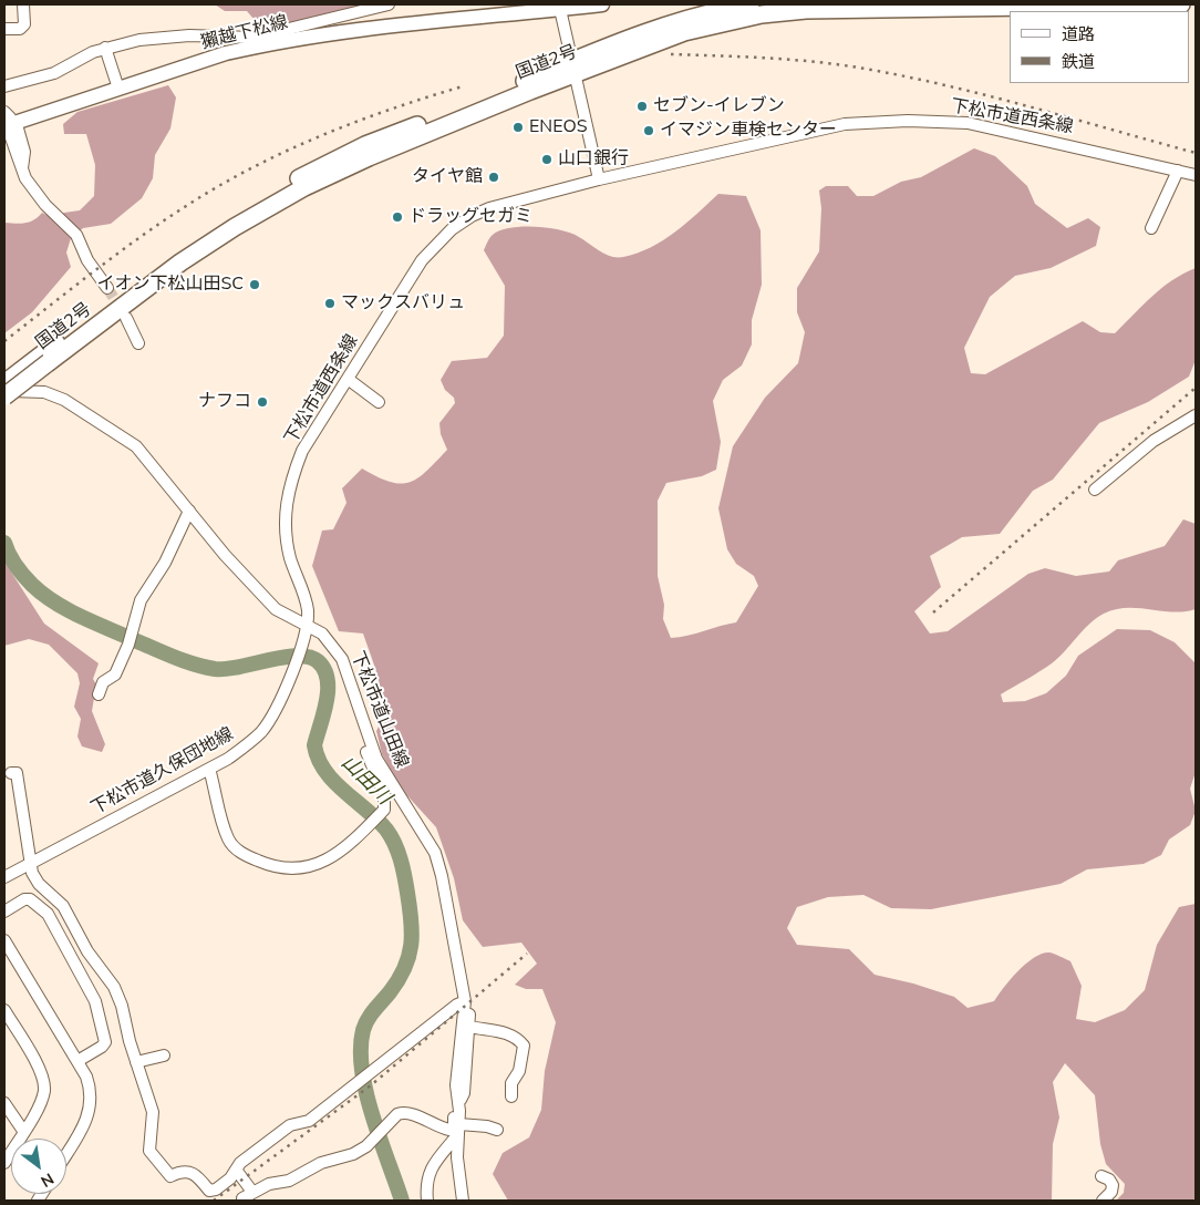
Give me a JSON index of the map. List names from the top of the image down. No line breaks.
{"streets":{"highway":["国道2号"],"main road":["獺越下松線"],"street":["下松市道西条線","下松市道山田線","下松市道久保団地線"]},"crossings":[["下松市道西条線","下松市道山田線"],["下松市道西条線","下松市道久保団地線"],["下松市道山田線","下松市道久保団地線"]],"water":["山田川"],"places":["セブン-イレブン","ENEOS","イマジン車検センター","山口銀行","タイヤ館","ドラッグセガミ","イオン下松山田SC","マックスバリュ","ナフコ"],"legend":["道路","鉄道"],"north":"bottom right"}
